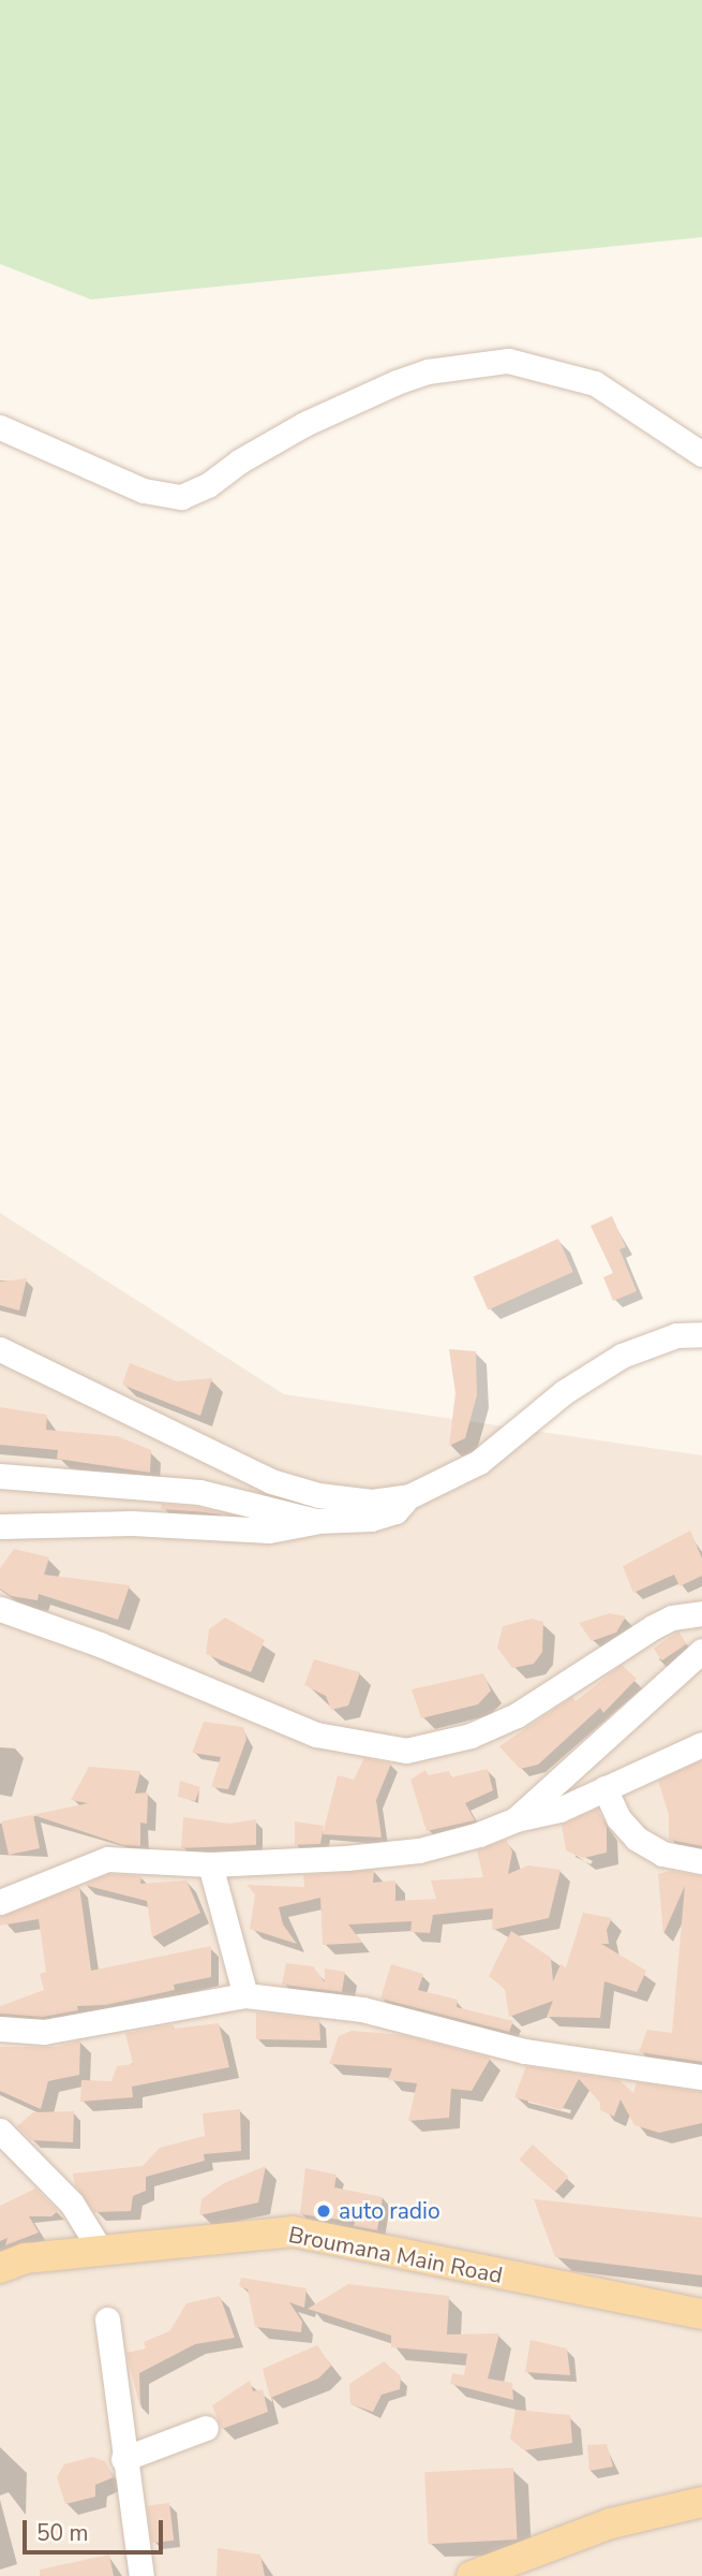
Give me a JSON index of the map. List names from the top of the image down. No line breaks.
{"streets":{"main road":["Broumana Main Road"]},"places":["auto radio"],"scale_bar":"50 m"}
